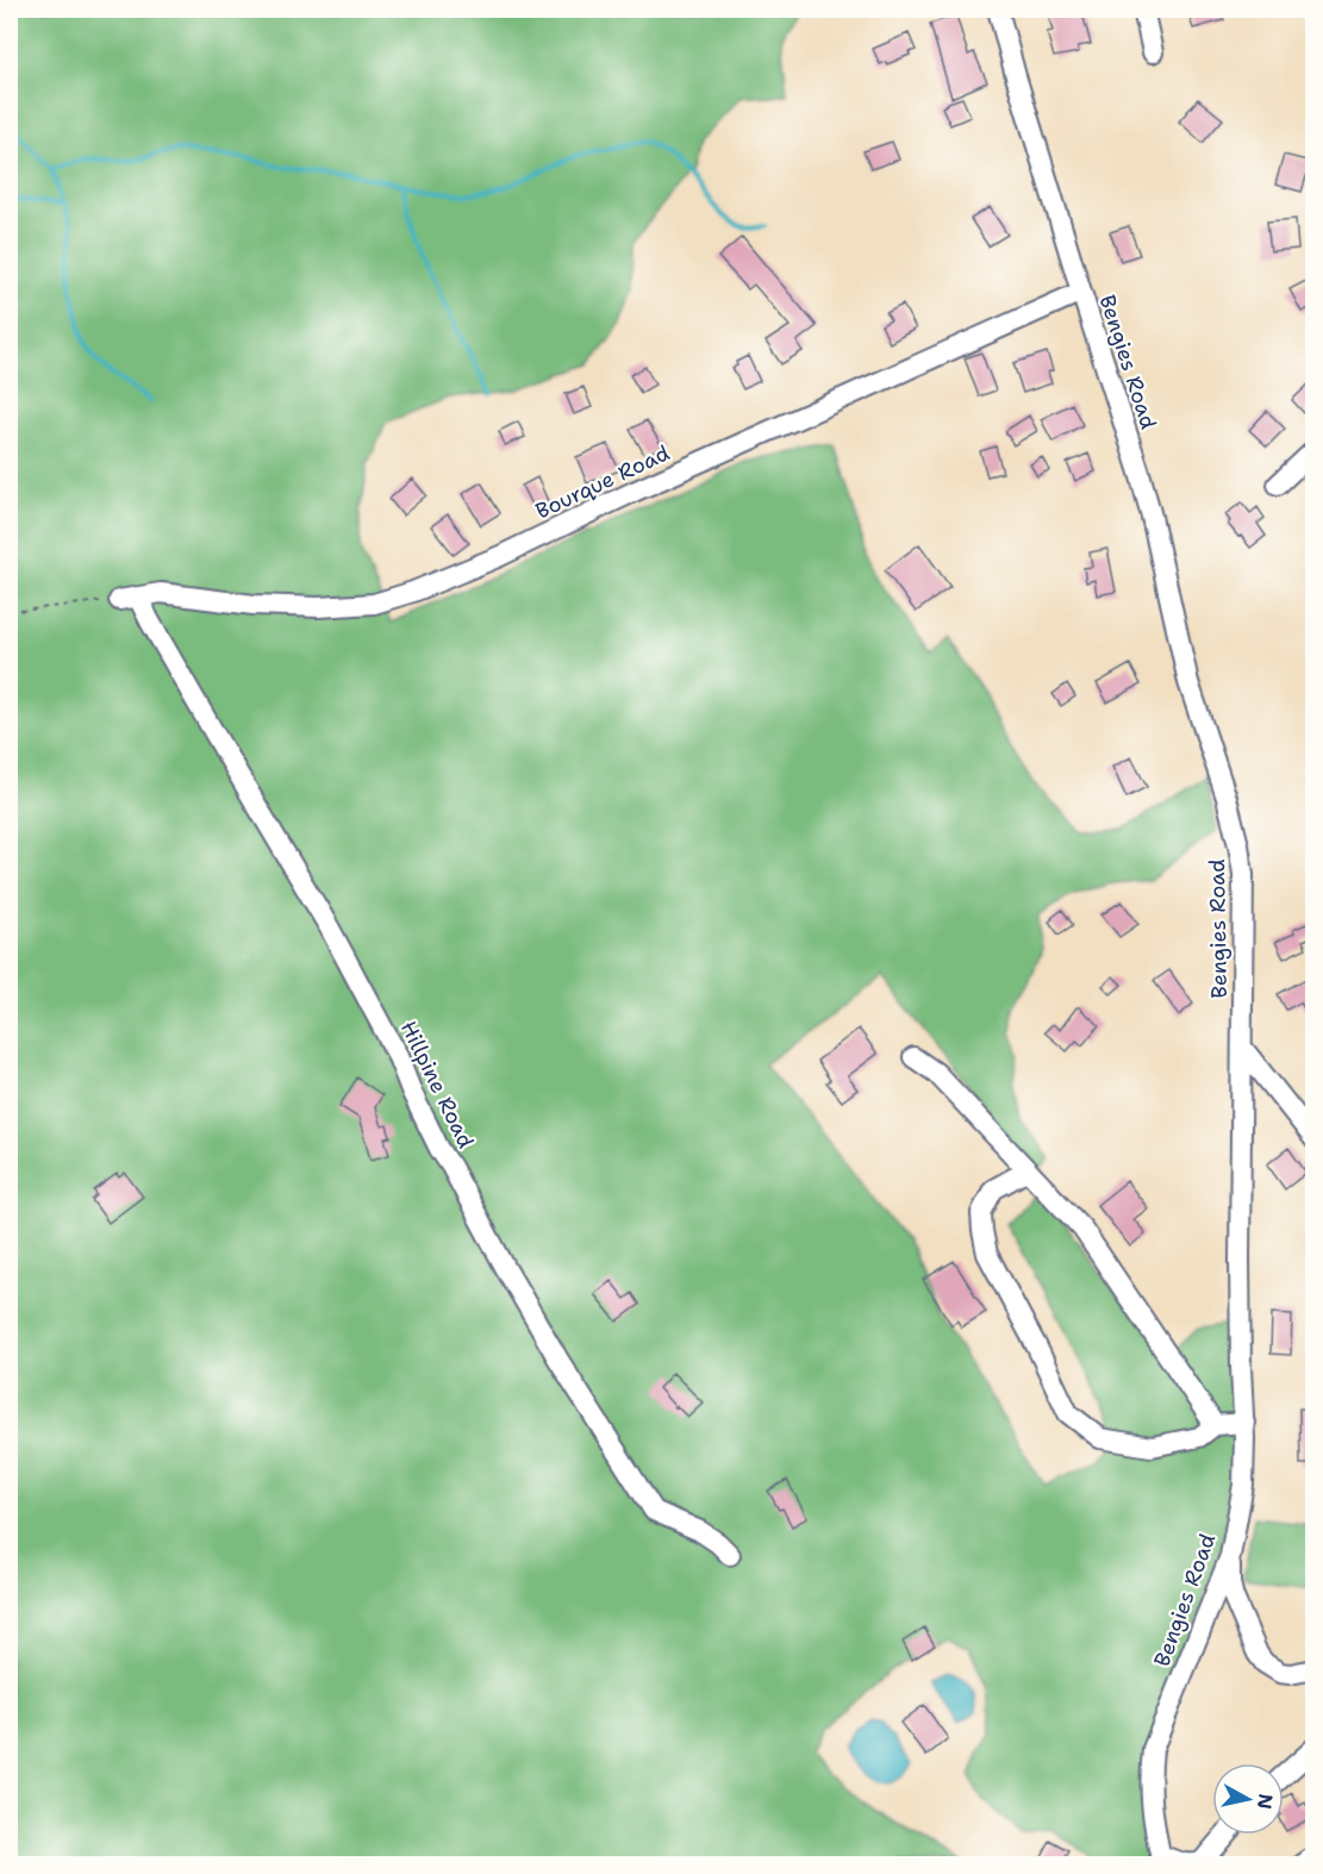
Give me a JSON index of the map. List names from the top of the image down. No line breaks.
{"streets":{"street":["Bengies Road","Bourque Road","Hillpine Road"]},"crossings":[["Bengies Road","Bourque Road"],["Bourque Road","Hillpine Road"]],"north":"right"}
